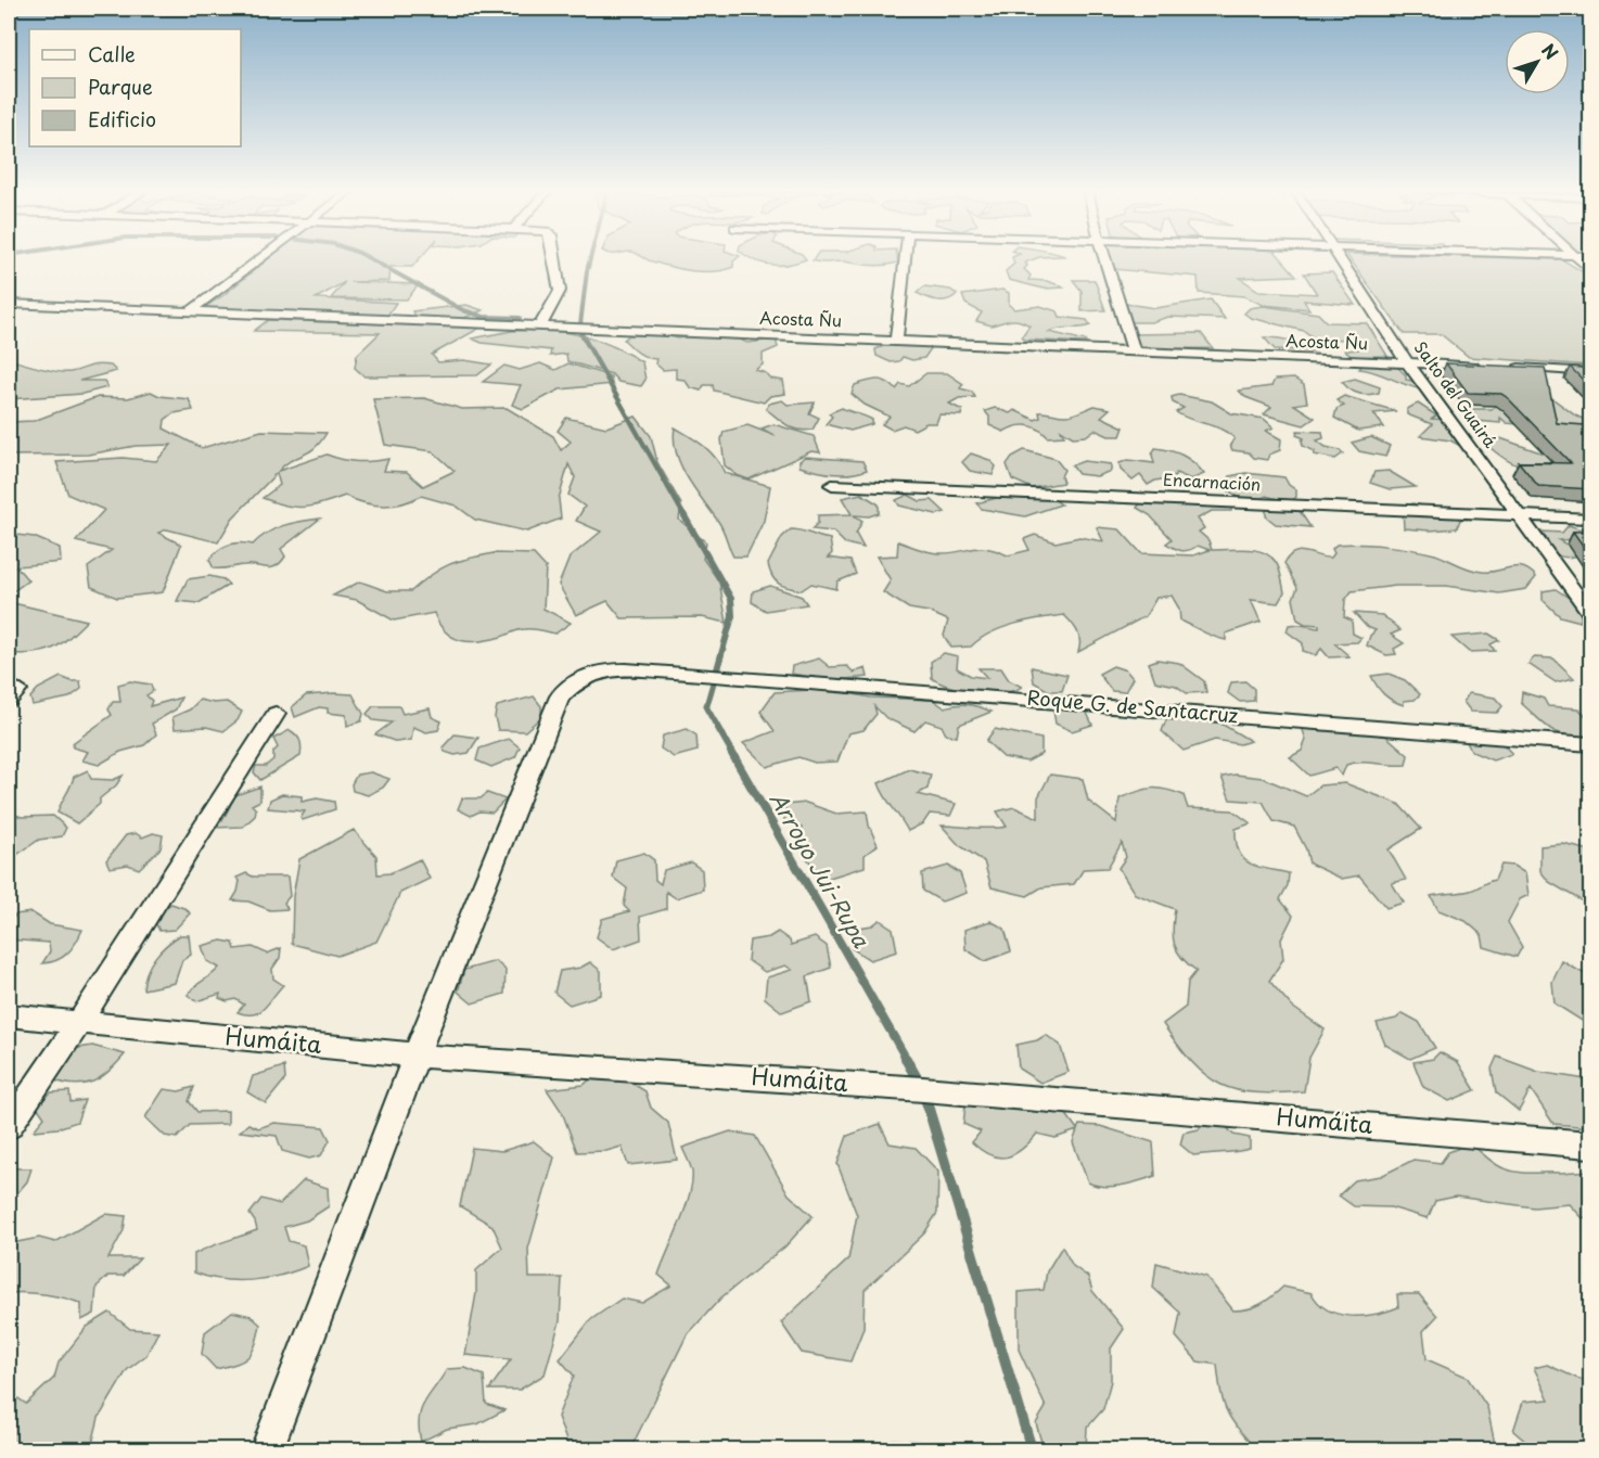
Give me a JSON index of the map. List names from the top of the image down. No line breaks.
{"streets":{"street":["Acosta Ñu","Salto del Guairá","Encarnación","Roque G. de Santacruz","Humáita"]},"crossings":[["Acosta Ñu","Salto del Guairá"],["Salto del Guairá","Encarnación"],["Roque G. de Santacruz","Humáita"]],"water":["Arroyo Jui-Rupa"],"legend":["Calle","Parque","Edificio"],"north":"top right"}
